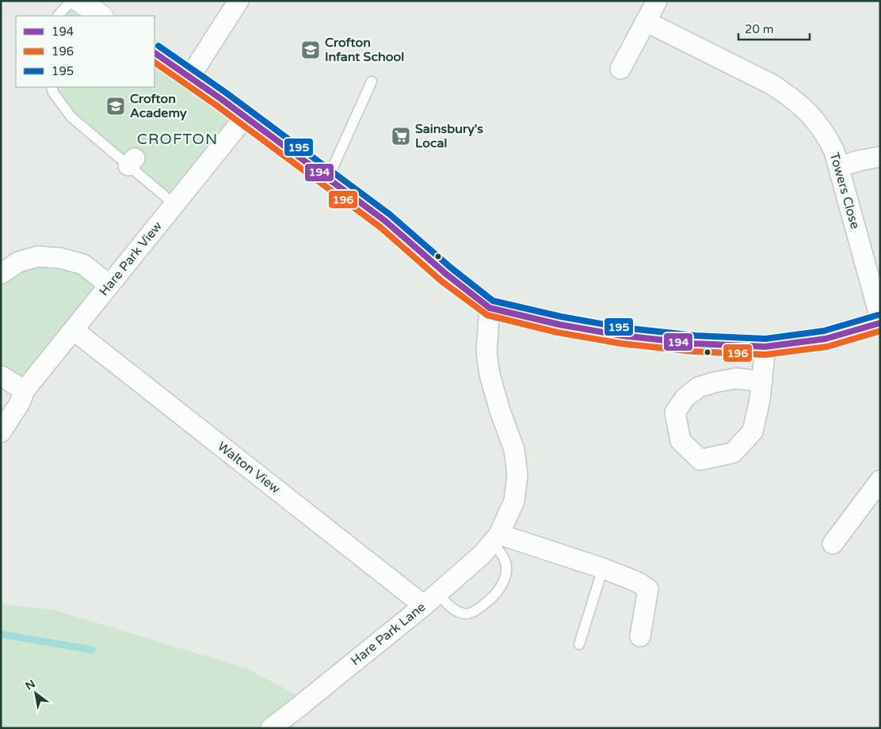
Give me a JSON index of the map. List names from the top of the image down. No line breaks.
{"streets":{"street":["Towers Close","Hare Park View","Walton View","Hare Park Lane"]},"crossings":[["Hare Park View","Walton View"],["Walton View","Hare Park Lane"]],"districts":["CROFTON"],"places":{"school or university":["Crofton Infant School","Crofton Academy"],"supermarket":["Sainsbury's Local"]},"lines":["transit line 195","transit line 194","transit line 196"],"legend":["194","196","195"],"scale_bar":"20 m","north":"top left"}
